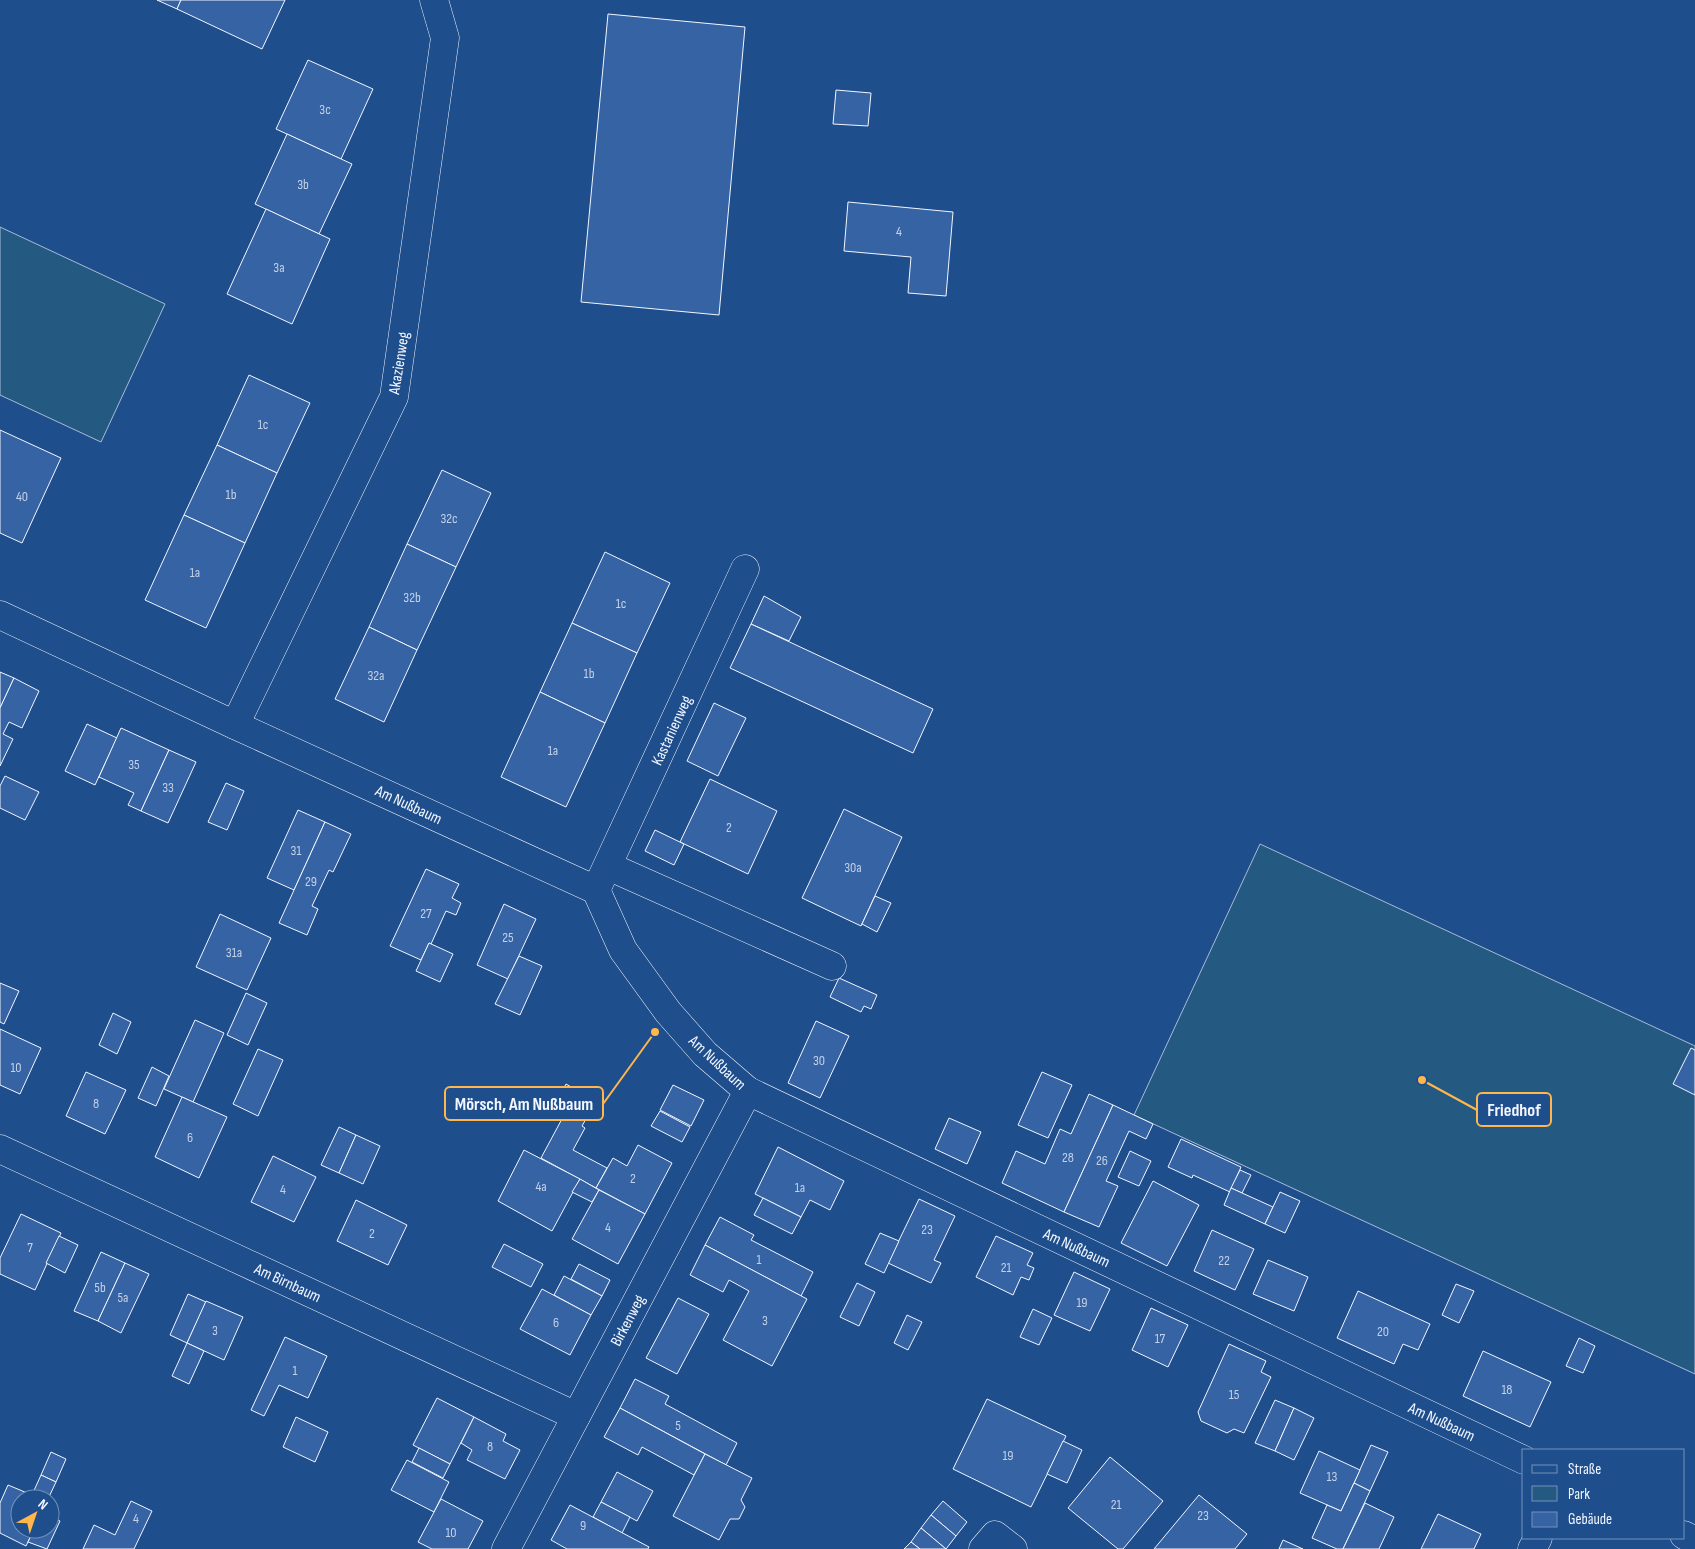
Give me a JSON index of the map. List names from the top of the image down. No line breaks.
{"streets":{"street":["Akazienweg","Kastanienweg","Am Nußbaum","Am Birnbaum","Birkenweg"]},"crossings":[["Akazienweg","Am Nußbaum"],["Kastanienweg","Am Nußbaum"],["Am Nußbaum","Birkenweg"],["Am Birnbaum","Birkenweg"]],"places":["Mörsch, Am Nußbaum","Friedhof"],"house_numbers":["3c","3b","4","3a","1c","1b","40","32c","1a","32b","1c","1b","32a","1a","35","33","2","31","30a","29","27","25","31a","30","10","8","6","28","26","2","4a","1a","4","4","23","2","7","1","22","21","5b","5a","19","3","6","3","20","17","1","18","15","5","8","19","13","21","23","4","9","10"],"legend":["Straße","Park","Gebäude"],"north":"top right"}
